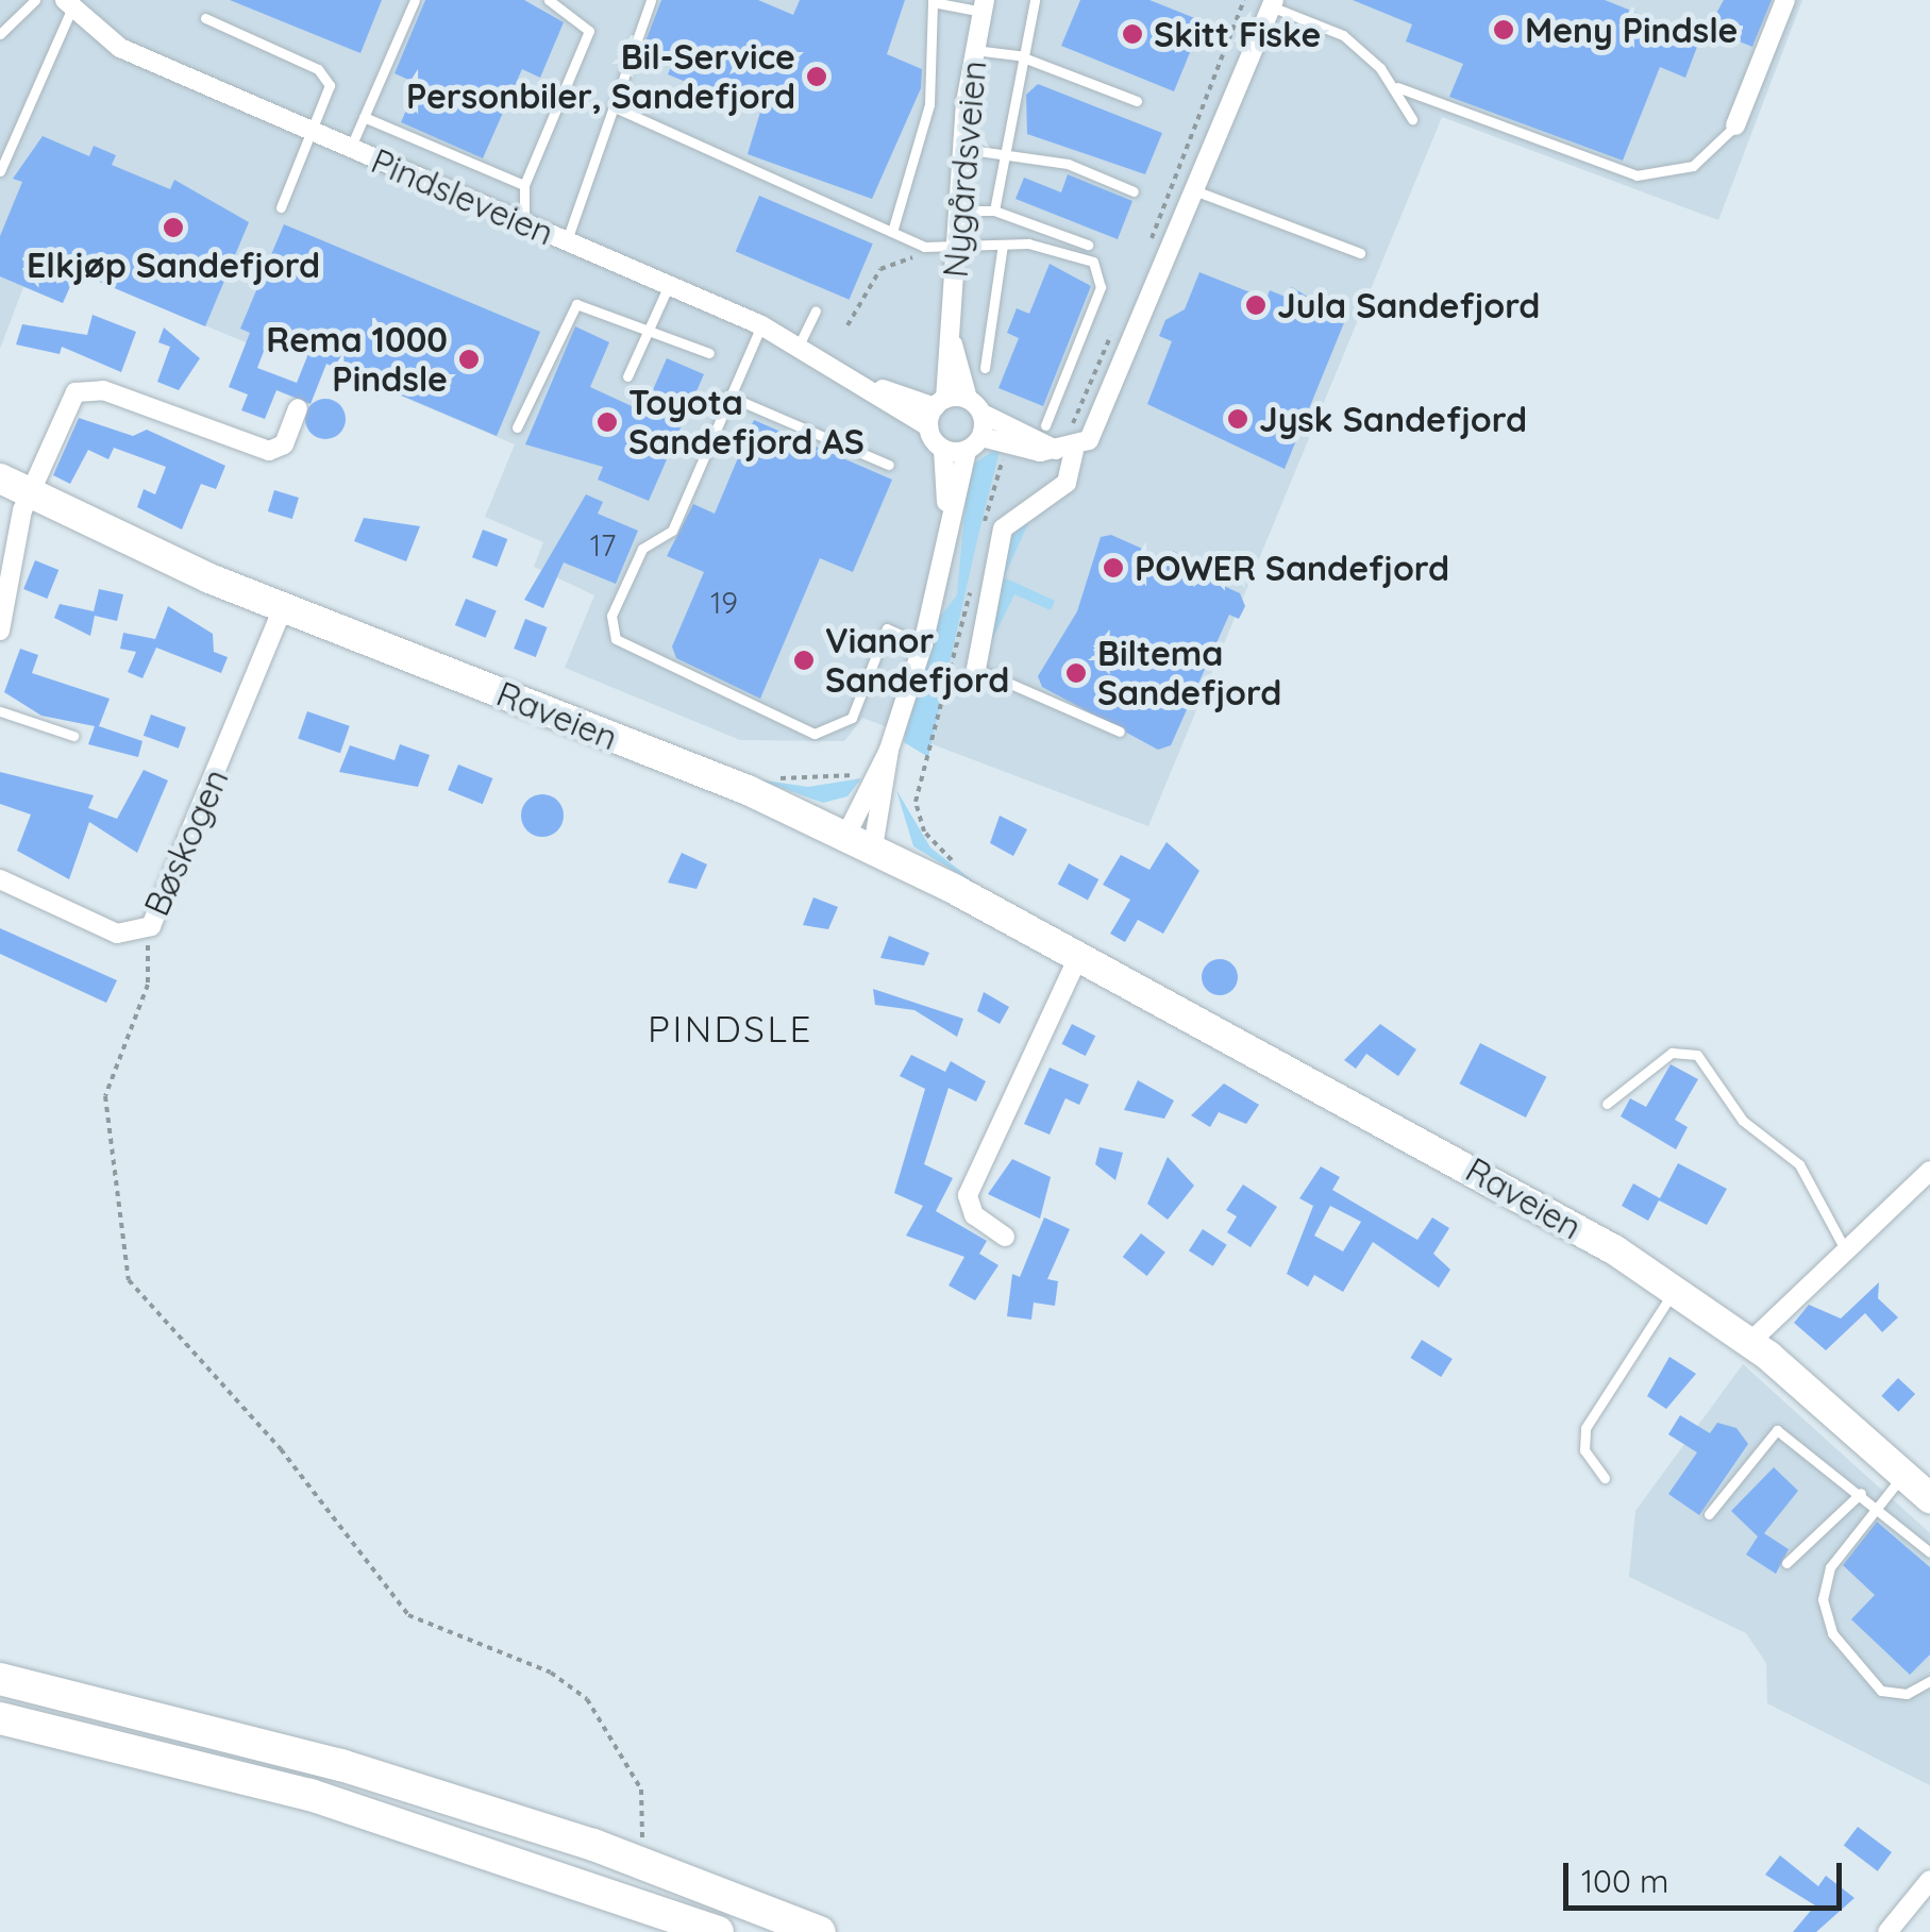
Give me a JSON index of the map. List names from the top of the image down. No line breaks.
{"streets":{"main road":["Raveien"],"street":["Nygårdsveien","Pindsleveien","Bøskogen"]},"crossings":[["Nygårdsveien","Pindsleveien"],["Raveien","Bøskogen"]],"districts":["PINDSLE"],"places":["Meny Pindsle","Skitt Fiske","Bil-Service Personbiler, Sandefjord","Elkjøp Sandefjord","Jula Sandefjord","Rema 1000 Pindsle","Jysk Sandefjord","Toyota Sandefjord AS","POWER Sandefjord","Vianor Sandefjord","Biltema Sandefjord"],"house_numbers":["17","19"],"scale_bar":"100 m"}
